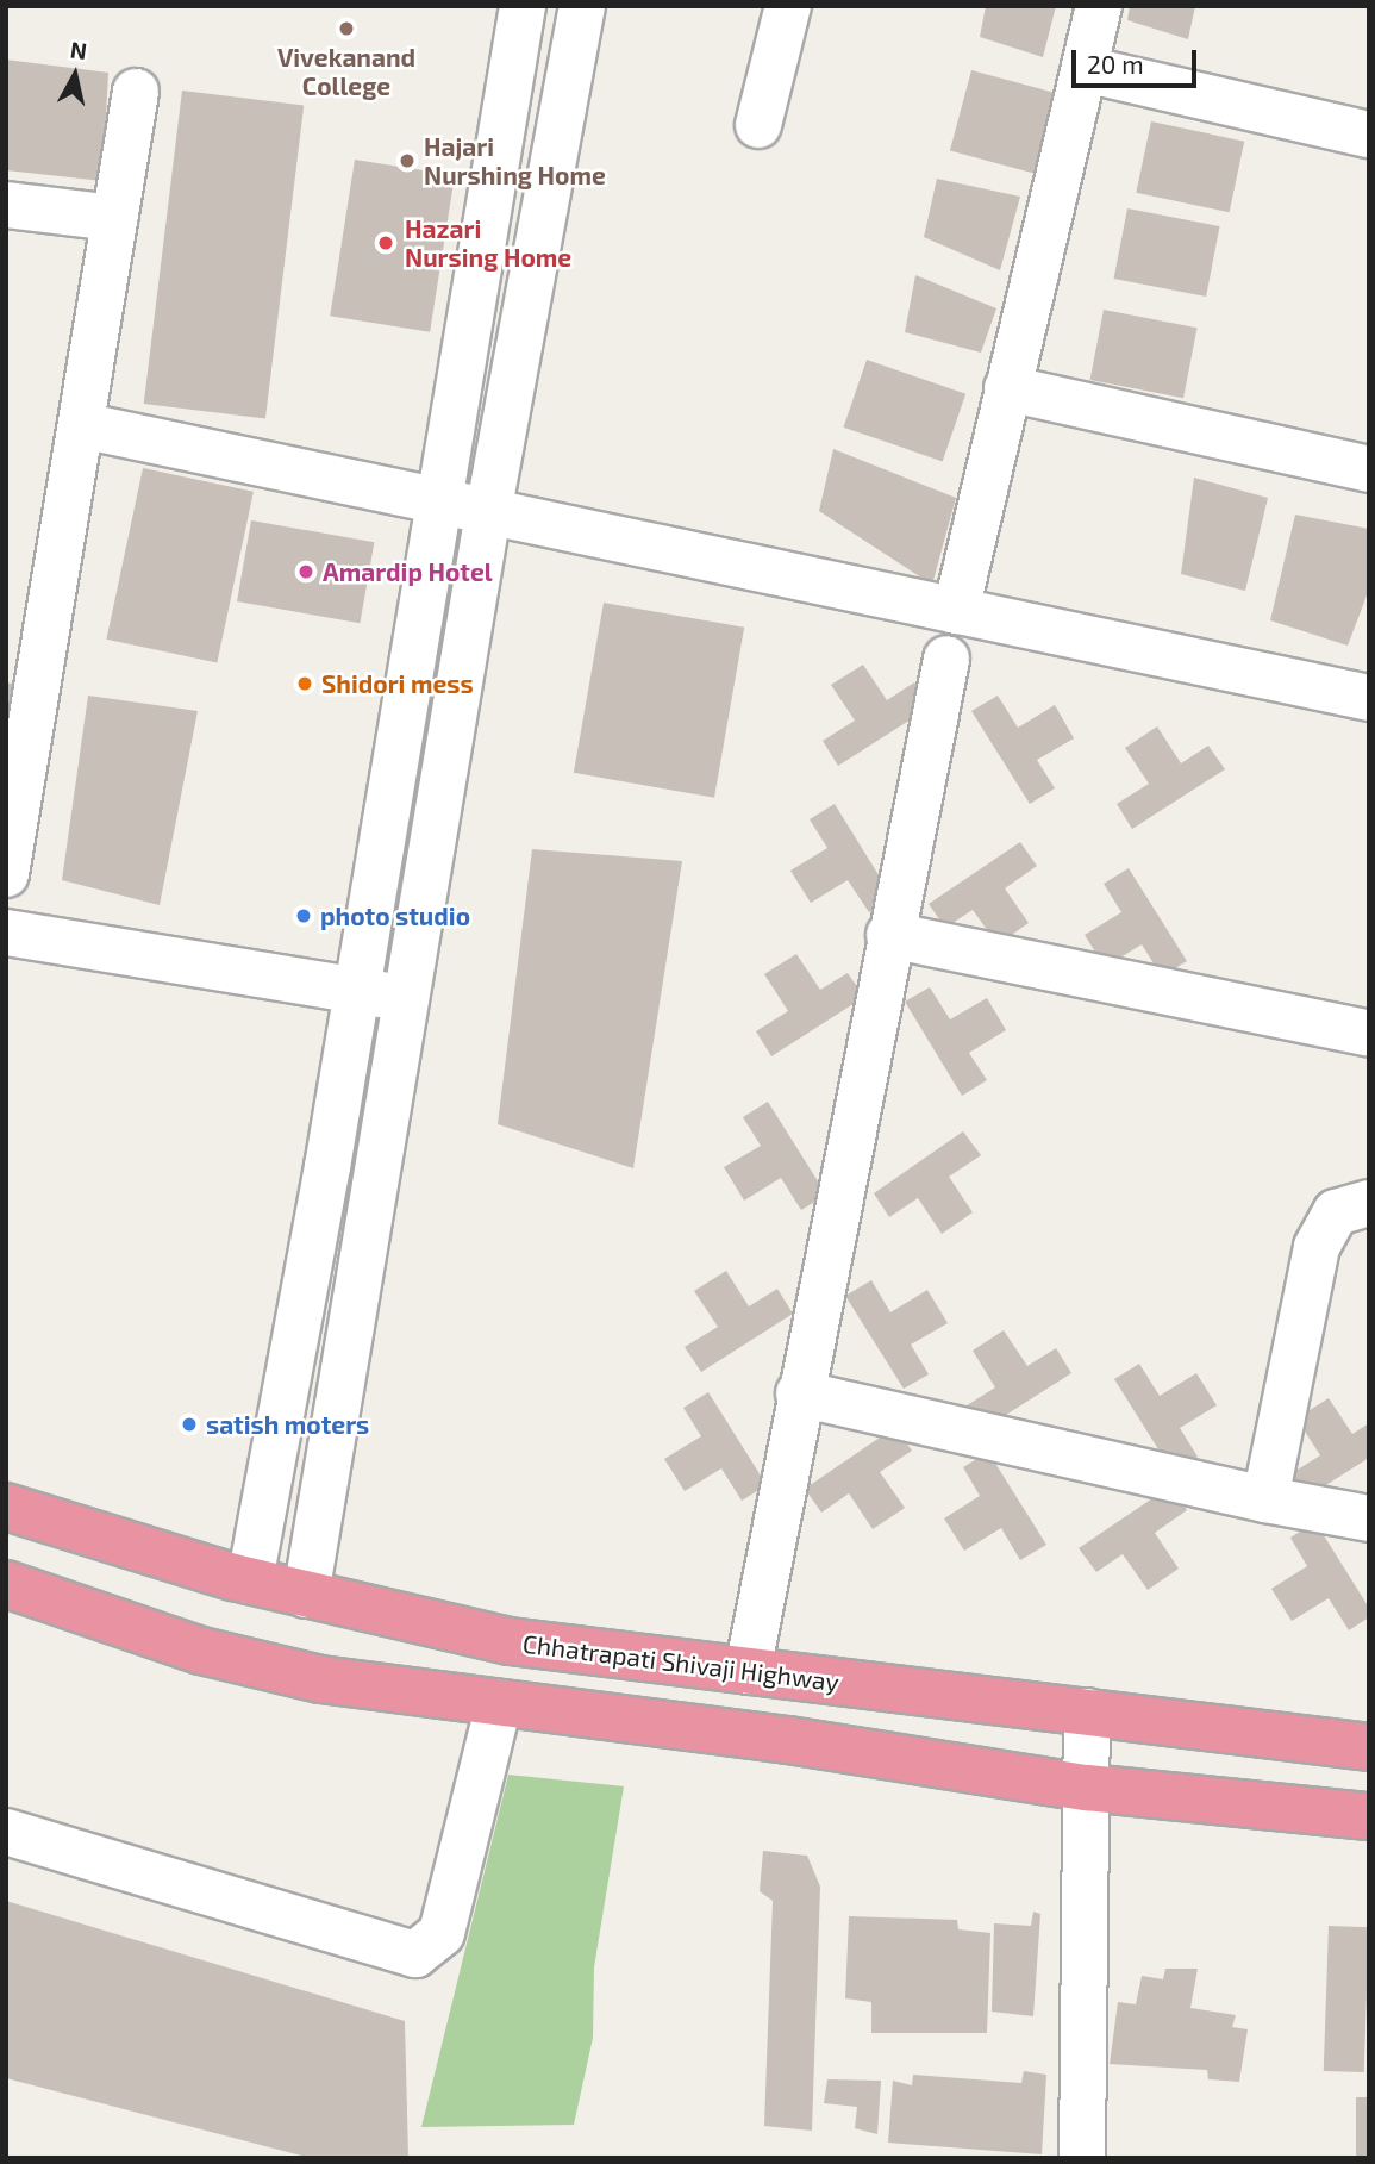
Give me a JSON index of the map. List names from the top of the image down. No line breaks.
{"streets":{"highway":["Chhatrapati Shivaji Highway"]},"places":["Vivekanand College","Hajari Nurshing Home","Hazari Nursing Home","Amardip Hotel","Shidori mess","photo studio","satish moters"],"scale_bar":"20 m","north":"top"}
